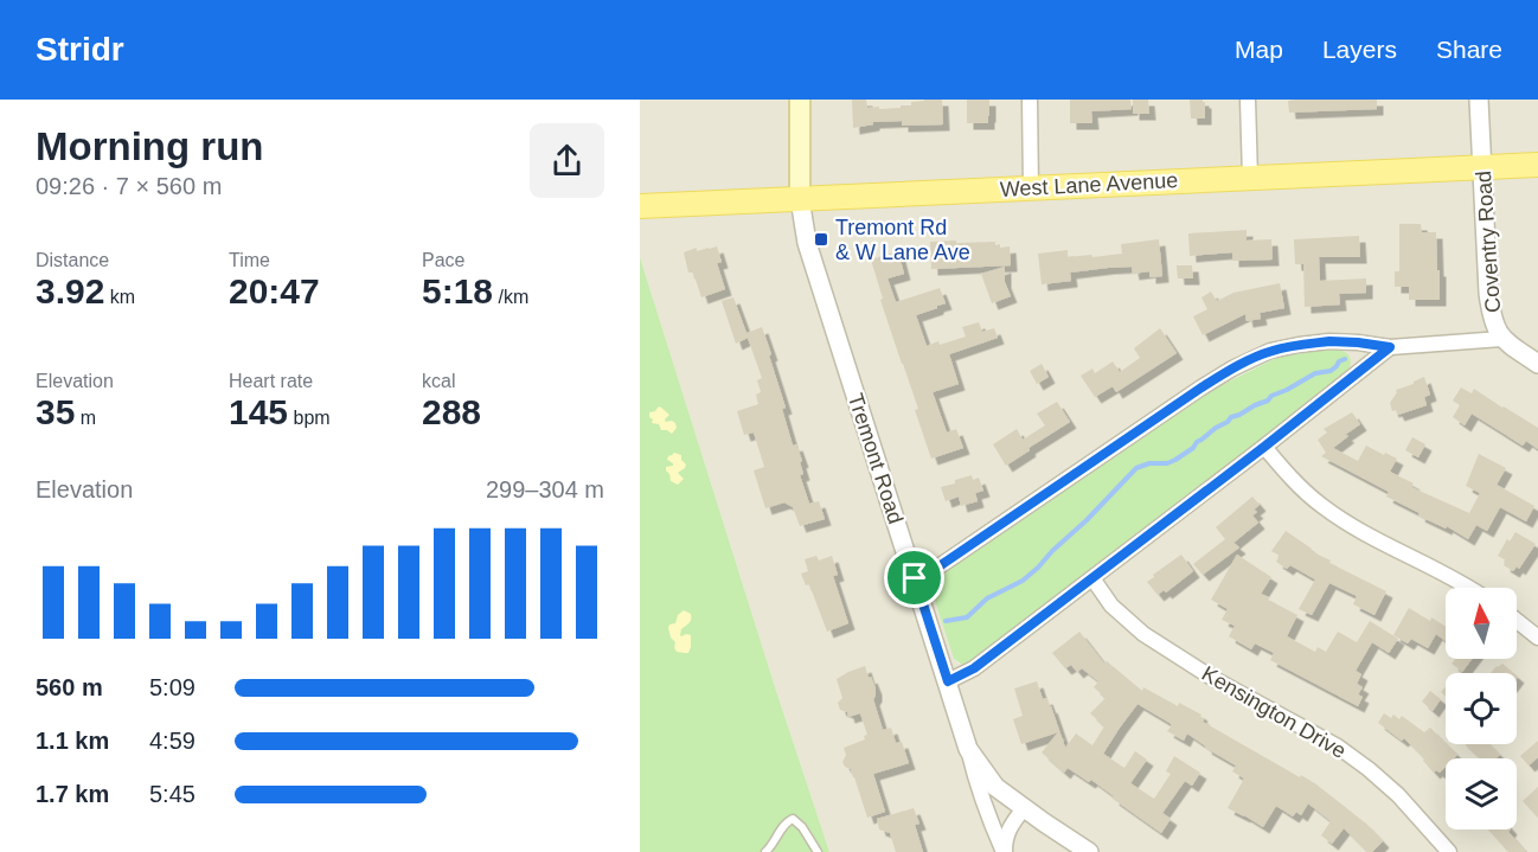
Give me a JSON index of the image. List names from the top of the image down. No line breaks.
{"streets":{"main road":["West Lane Avenue","Tremont Road"],"street":["Coventry Road","Kensington Drive"]},"crossings":[["West Lane Avenue","Coventry Road"],["West Lane Avenue","Tremont Road"]],"places":{"transit":["Tremont Rd & W Lane Ave"]},"north":"top","page":{"header":"Stridr","nav":["Map","Layers","Share"],"heading":["Morning run","09:26 · 7 × 560 m"],"stats":[["Distance","3.92 km"],["Time","20:47"],["Pace","5:18 /km"],["Elevation","35 m"],["Heart rate","145 bpm"],["kcal","288"]],"chart":["Elevation","299–304 m"],"list":[{"name":"560 m","note":"5:09"},{"name":"1.1 km","note":"4:59"},{"name":"1.7 km","note":"5:45"}]}}
